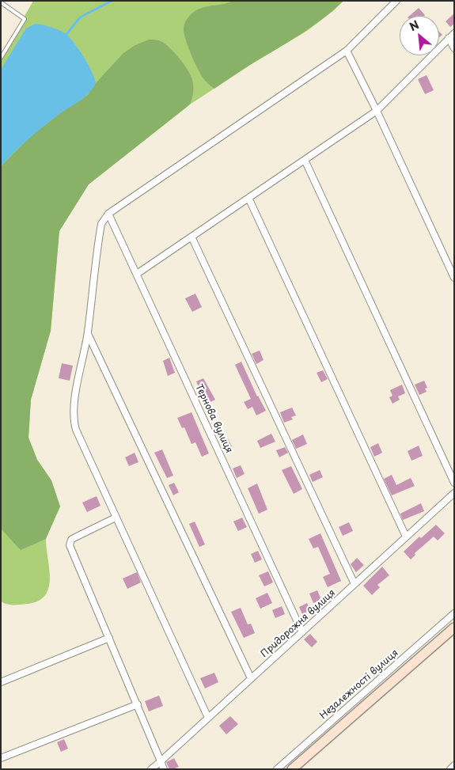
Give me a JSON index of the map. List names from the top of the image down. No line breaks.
{"streets":{"street":["Тернова вулиця","Придорожня вулиця","Незалежності вулиця"]},"crossings":[["Тернова вулиця","Придорожня вулиця"]],"north":"top left"}
